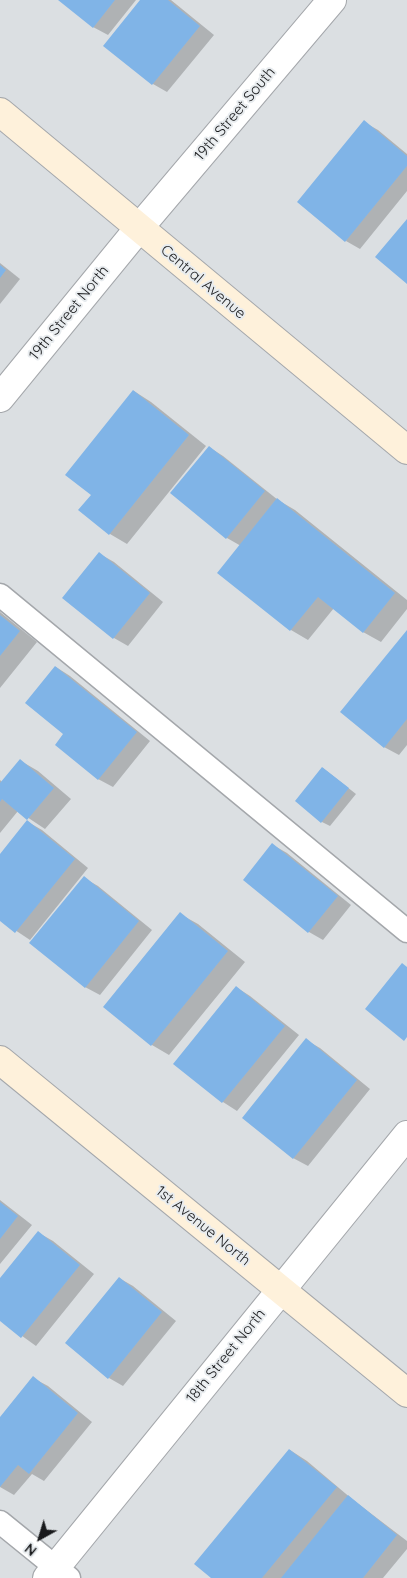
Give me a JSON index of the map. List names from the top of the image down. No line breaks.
{"streets":{"street":["19th Street South","Central Avenue","19th Street North","1st Avenue North","18th Street North"]},"crossings":[["19th Street South","Central Avenue"],["19th Street South","19th Street North"],["Central Avenue","19th Street North"],["1st Avenue North","18th Street North"]],"north":"bottom left"}
